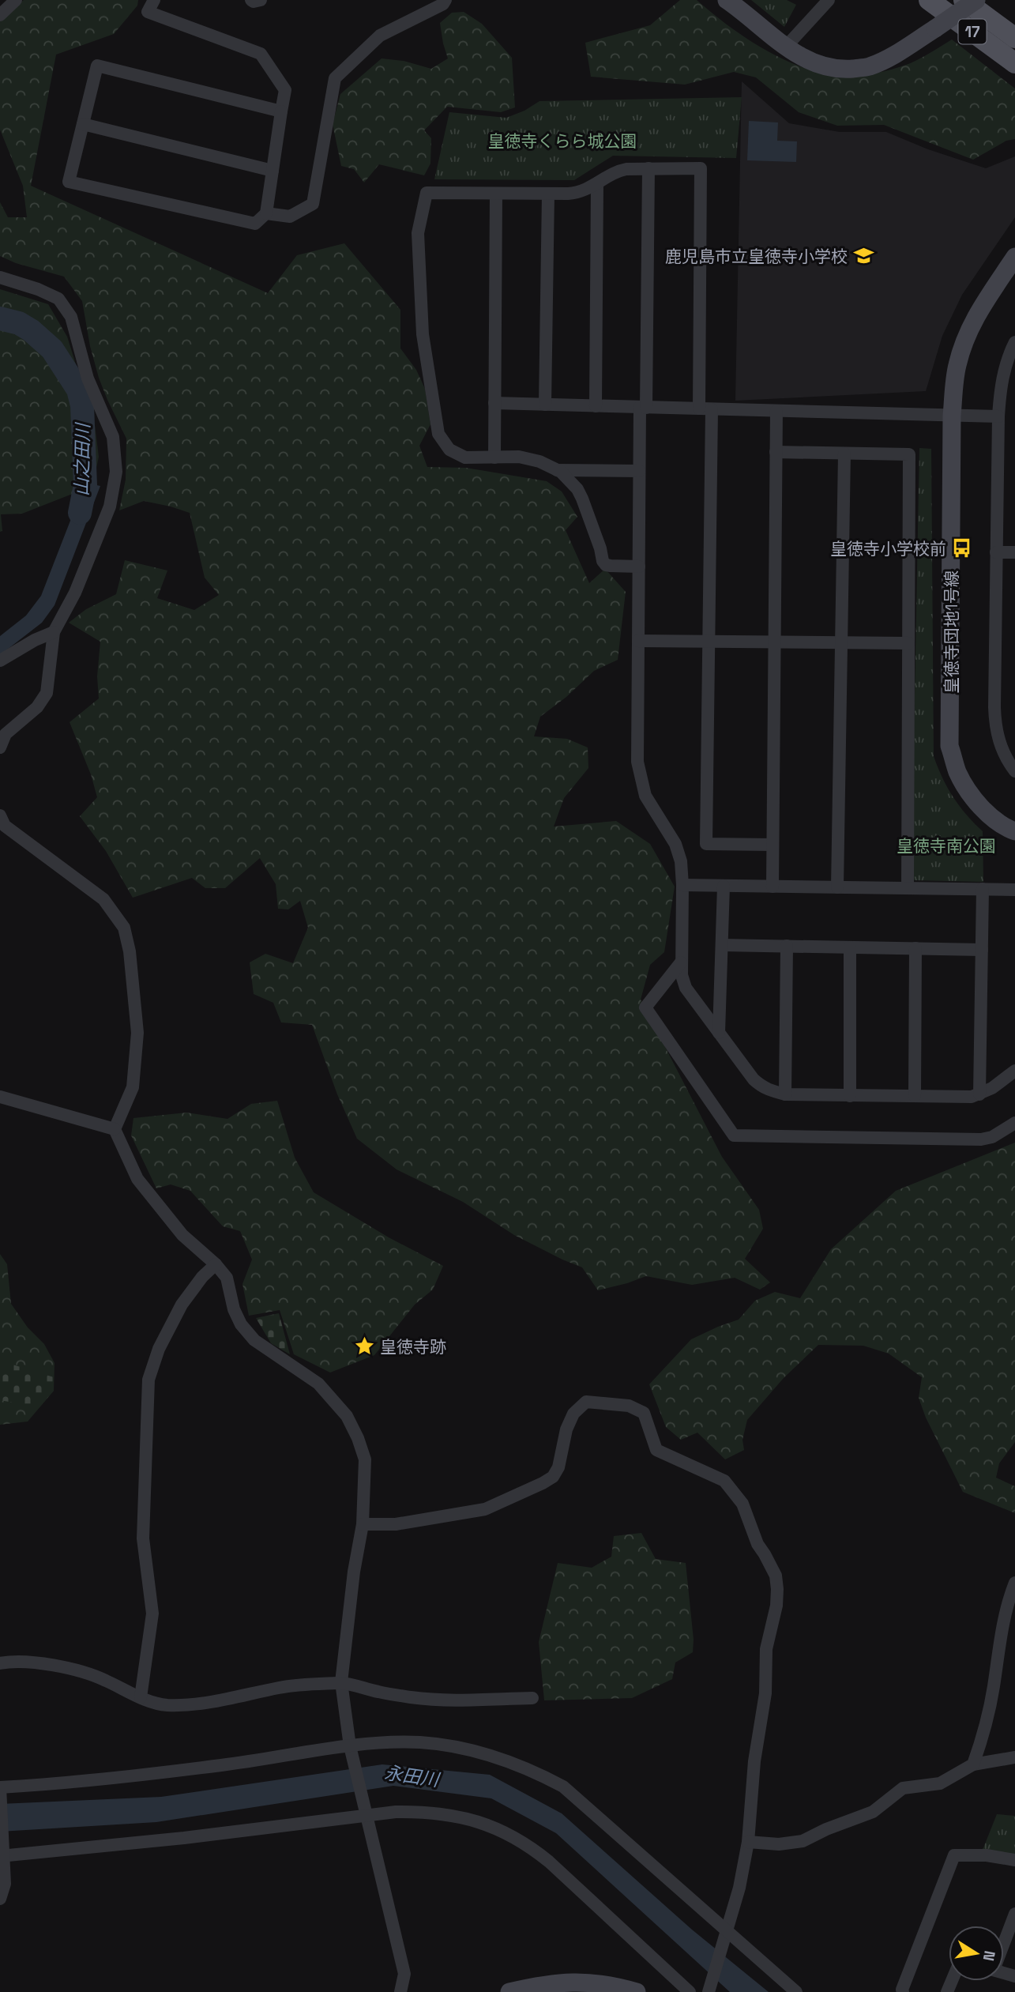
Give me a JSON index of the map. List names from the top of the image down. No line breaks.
{"streets":{"main road":["17"],"street":["皇徳寺団地1号線"]},"water":["山之田川","永田川"],"parks":["皇徳寺くらら城公園","皇徳寺南公園"],"places":{"school or university":["鹿児島市立皇徳寺小学校"],"bus stop":["皇徳寺小学校前"],"place":["皇徳寺跡"]},"north":"right"}
